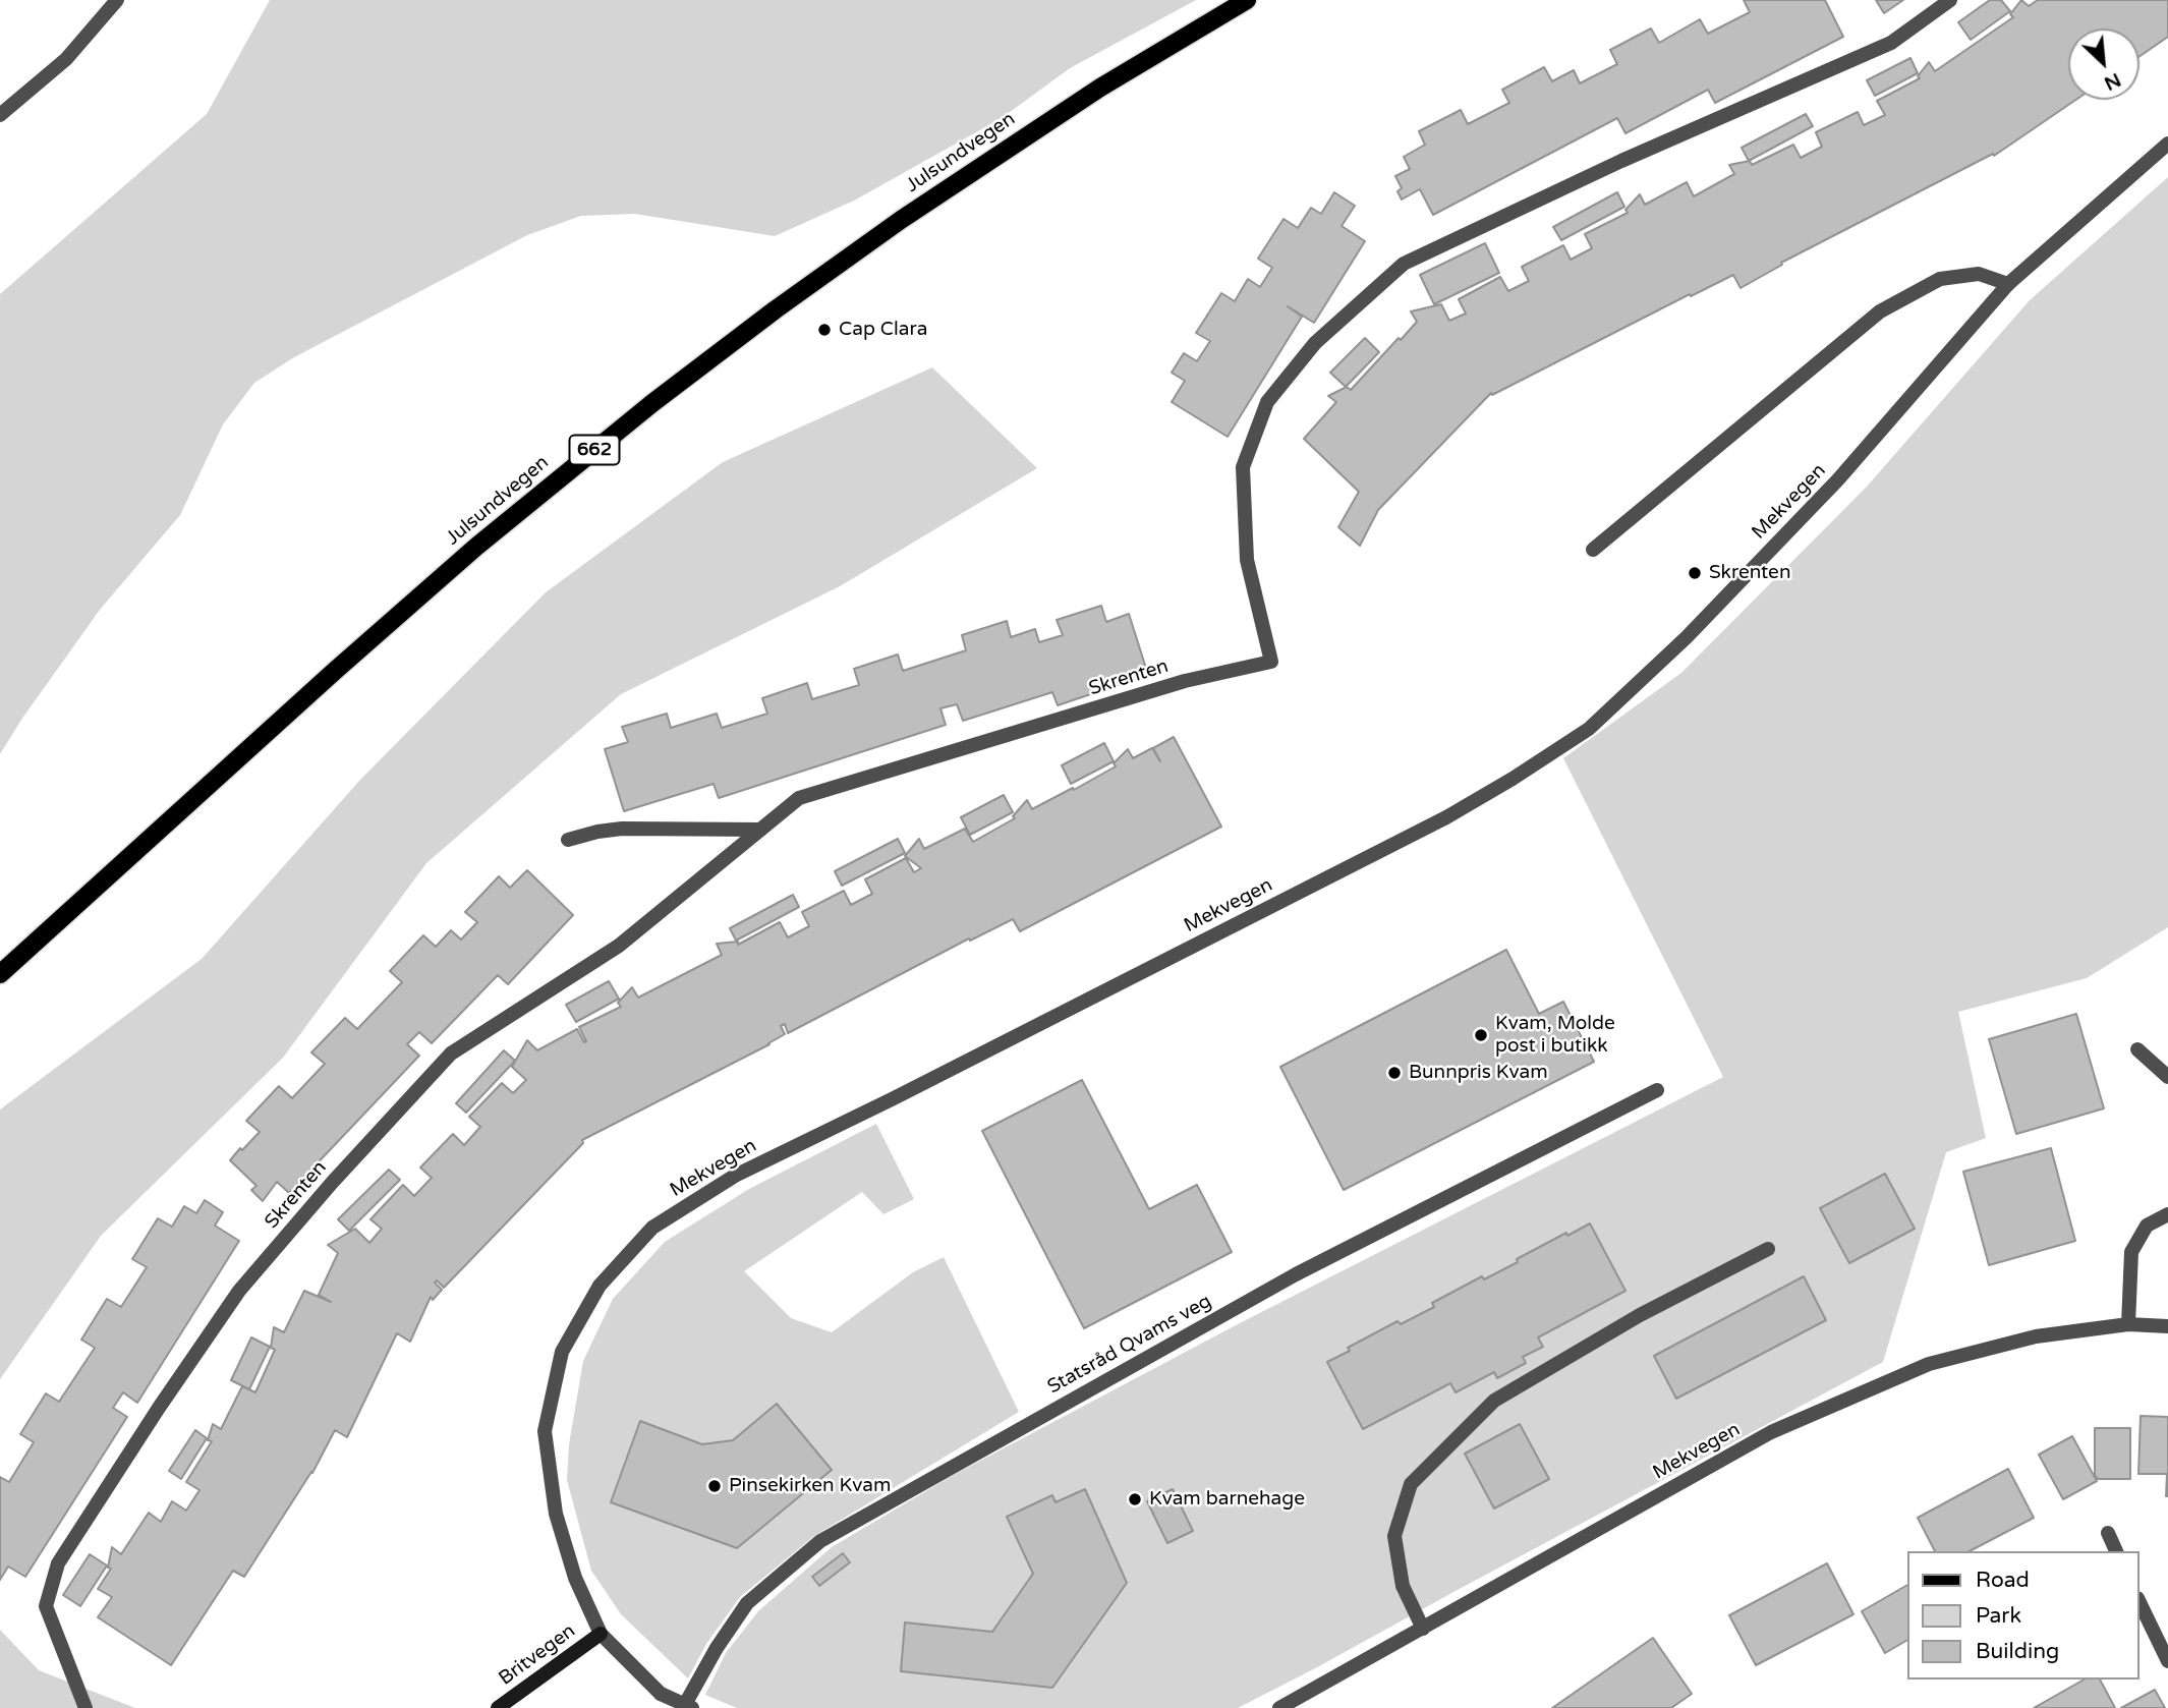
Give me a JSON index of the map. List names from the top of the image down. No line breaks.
{"streets":{"main road":["Julsundvegen","662"],"street":["Mekvegen","Skrenten","Statsråd Qvams veg","Britvegen"]},"crossings":[["Mekvegen","Britvegen"]],"places":["Cap Clara","Skrenten","Kvam, Molde post i butikk","Bunnpris Kvam","Pinsekirken Kvam","Kvam barnehage"],"legend":["Road","Park","Building"],"north":"bottom right"}
